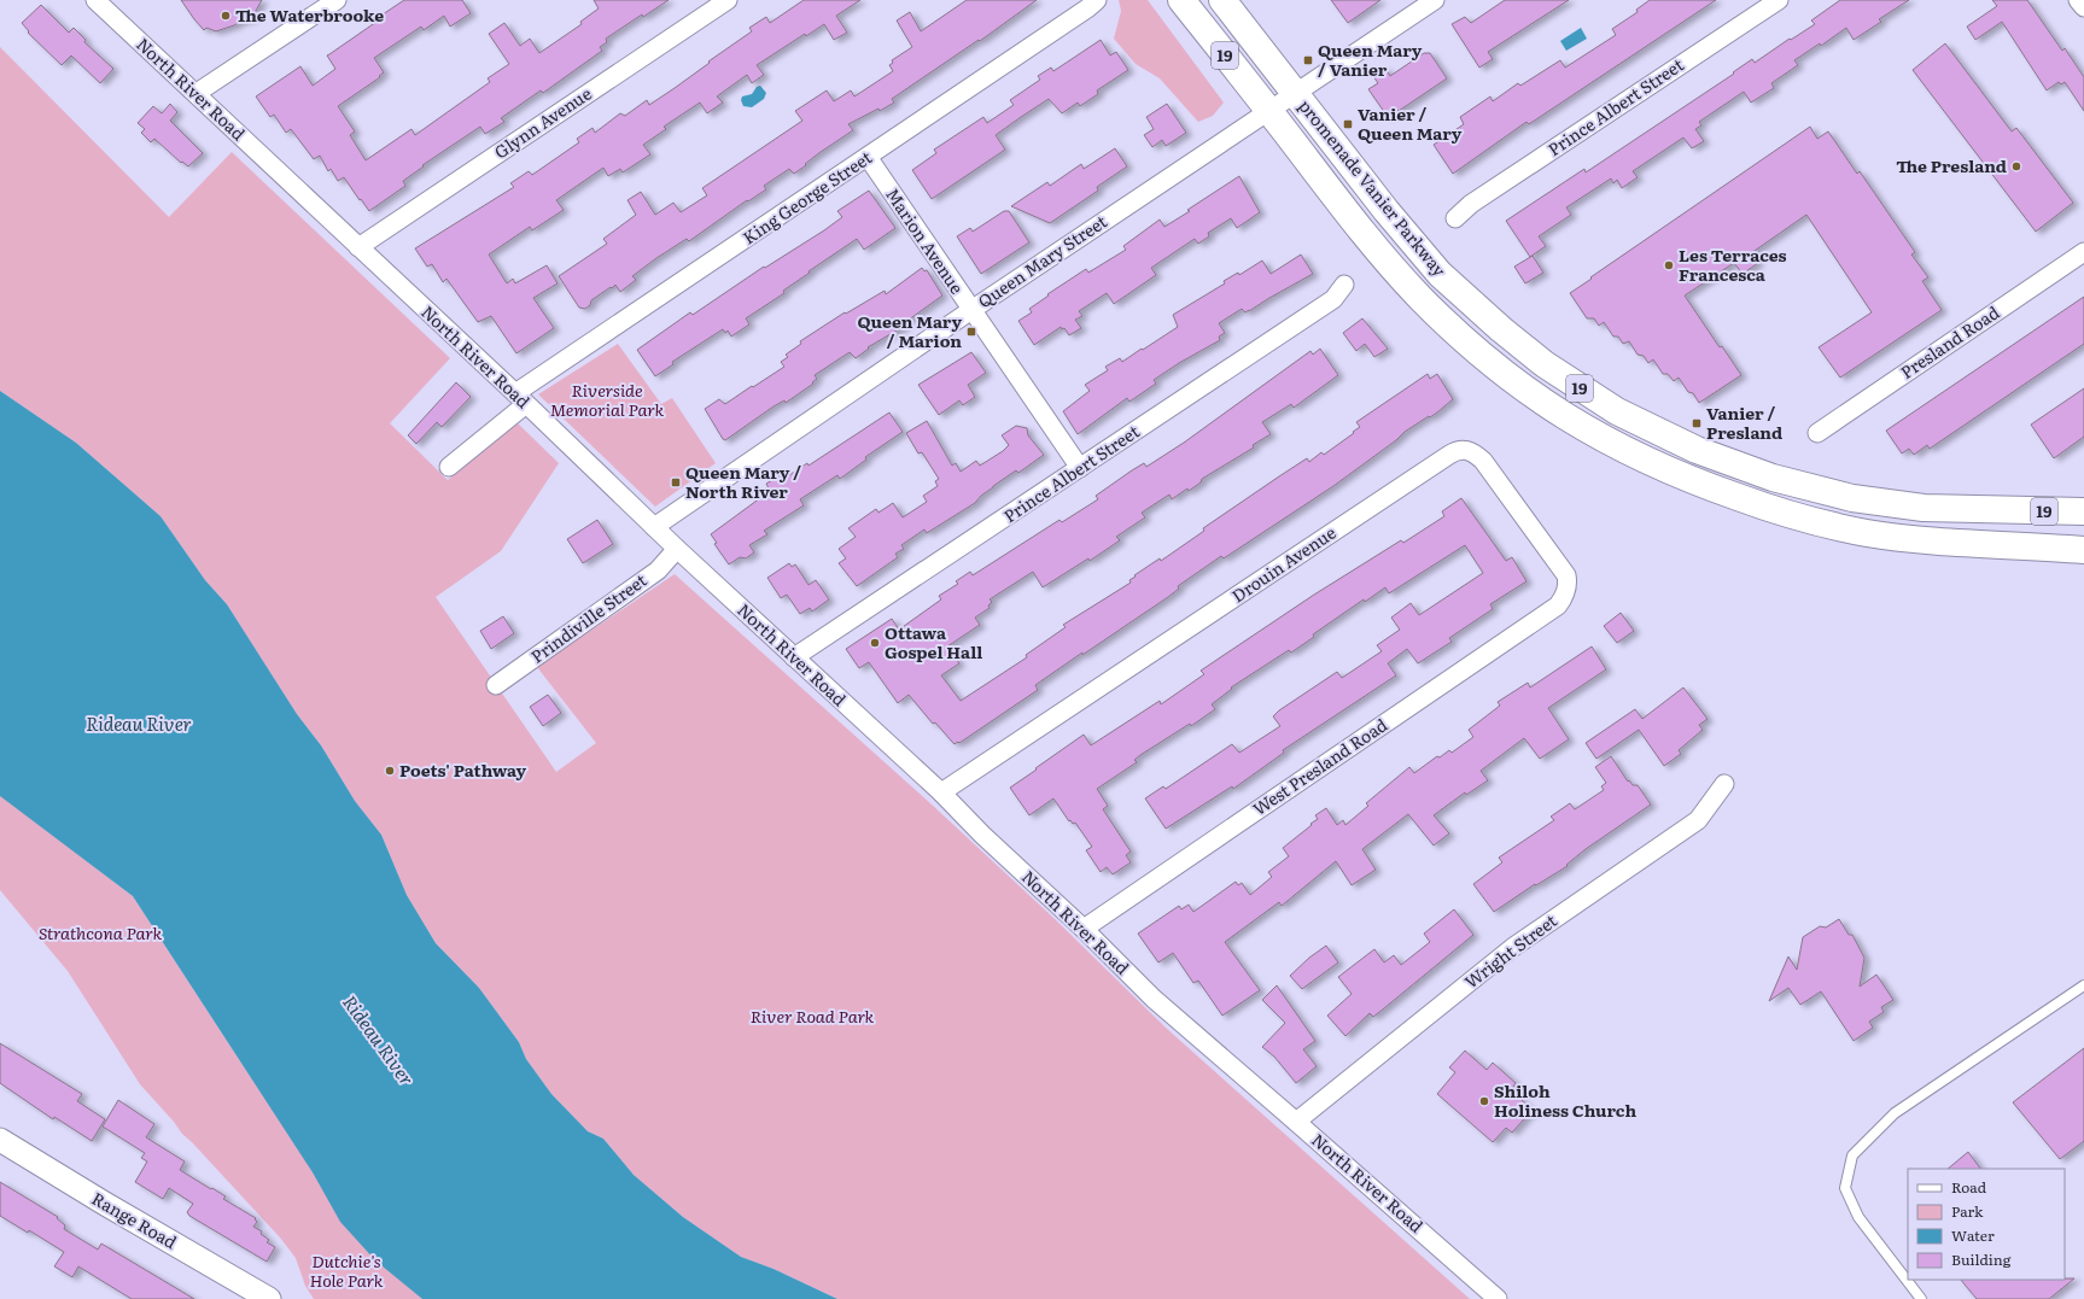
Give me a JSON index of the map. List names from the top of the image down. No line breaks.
{"streets":{"main road":["19","promenade Vanier Parkway"],"street":["North River Road","Prince Albert Street","Glynn Avenue","King George Street","Marion Avenue","Queen Mary Street","Presland Road","Drouin Avenue","Prindiville Street","West Presland Road","Wright Street","Range Road"]},"crossings":[["19","promenade Vanier Parkway"],["19","Queen Mary Street"],["North River Road","Prince Albert Street"],["North River Road","Glynn Avenue"],["North River Road","King George Street"],["North River Road","Queen Mary Street"],["North River Road","Drouin Avenue"],["North River Road","Prindiville Street"],["North River Road","West Presland Road"],["North River Road","Wright Street"],["Prince Albert Street","Marion Avenue"],["promenade Vanier Parkway","Queen Mary Street"],["King George Street","Marion Avenue"],["Marion Avenue","Queen Mary Street"],["Drouin Avenue","West Presland Road"]],"water":["Rideau River"],"parks":["Riverside Memorial Park","Strathcona Park","River Road Park","Dutchie's Hole Park"],"places":{"other":["The Waterbrooke","The Presland","Les Terraces Francesca","Ottawa Gospel Hall","Poets' Pathway","Shiloh Holiness Church"],"transit":["Queen Mary / Vanier","Vanier / Queen Mary","Queen Mary / Marion","Vanier / Presland","Queen Mary / North River"]},"legend":["Road","Park","Water","Building"]}
